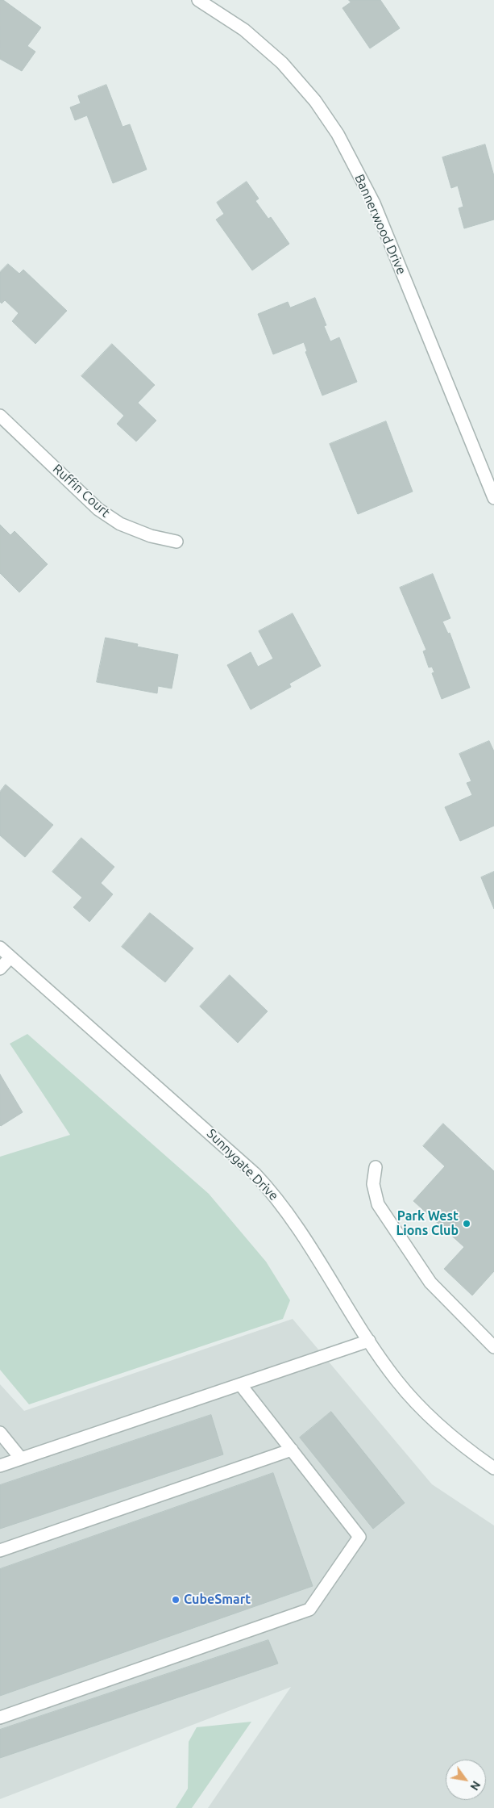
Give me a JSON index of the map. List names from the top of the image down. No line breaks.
{"streets":{"street":["Bannerwood Drive","Ruffin Court","Sunnygate Drive"]},"places":["Park West Lions Club","CubeSmart"],"north":"bottom right"}
